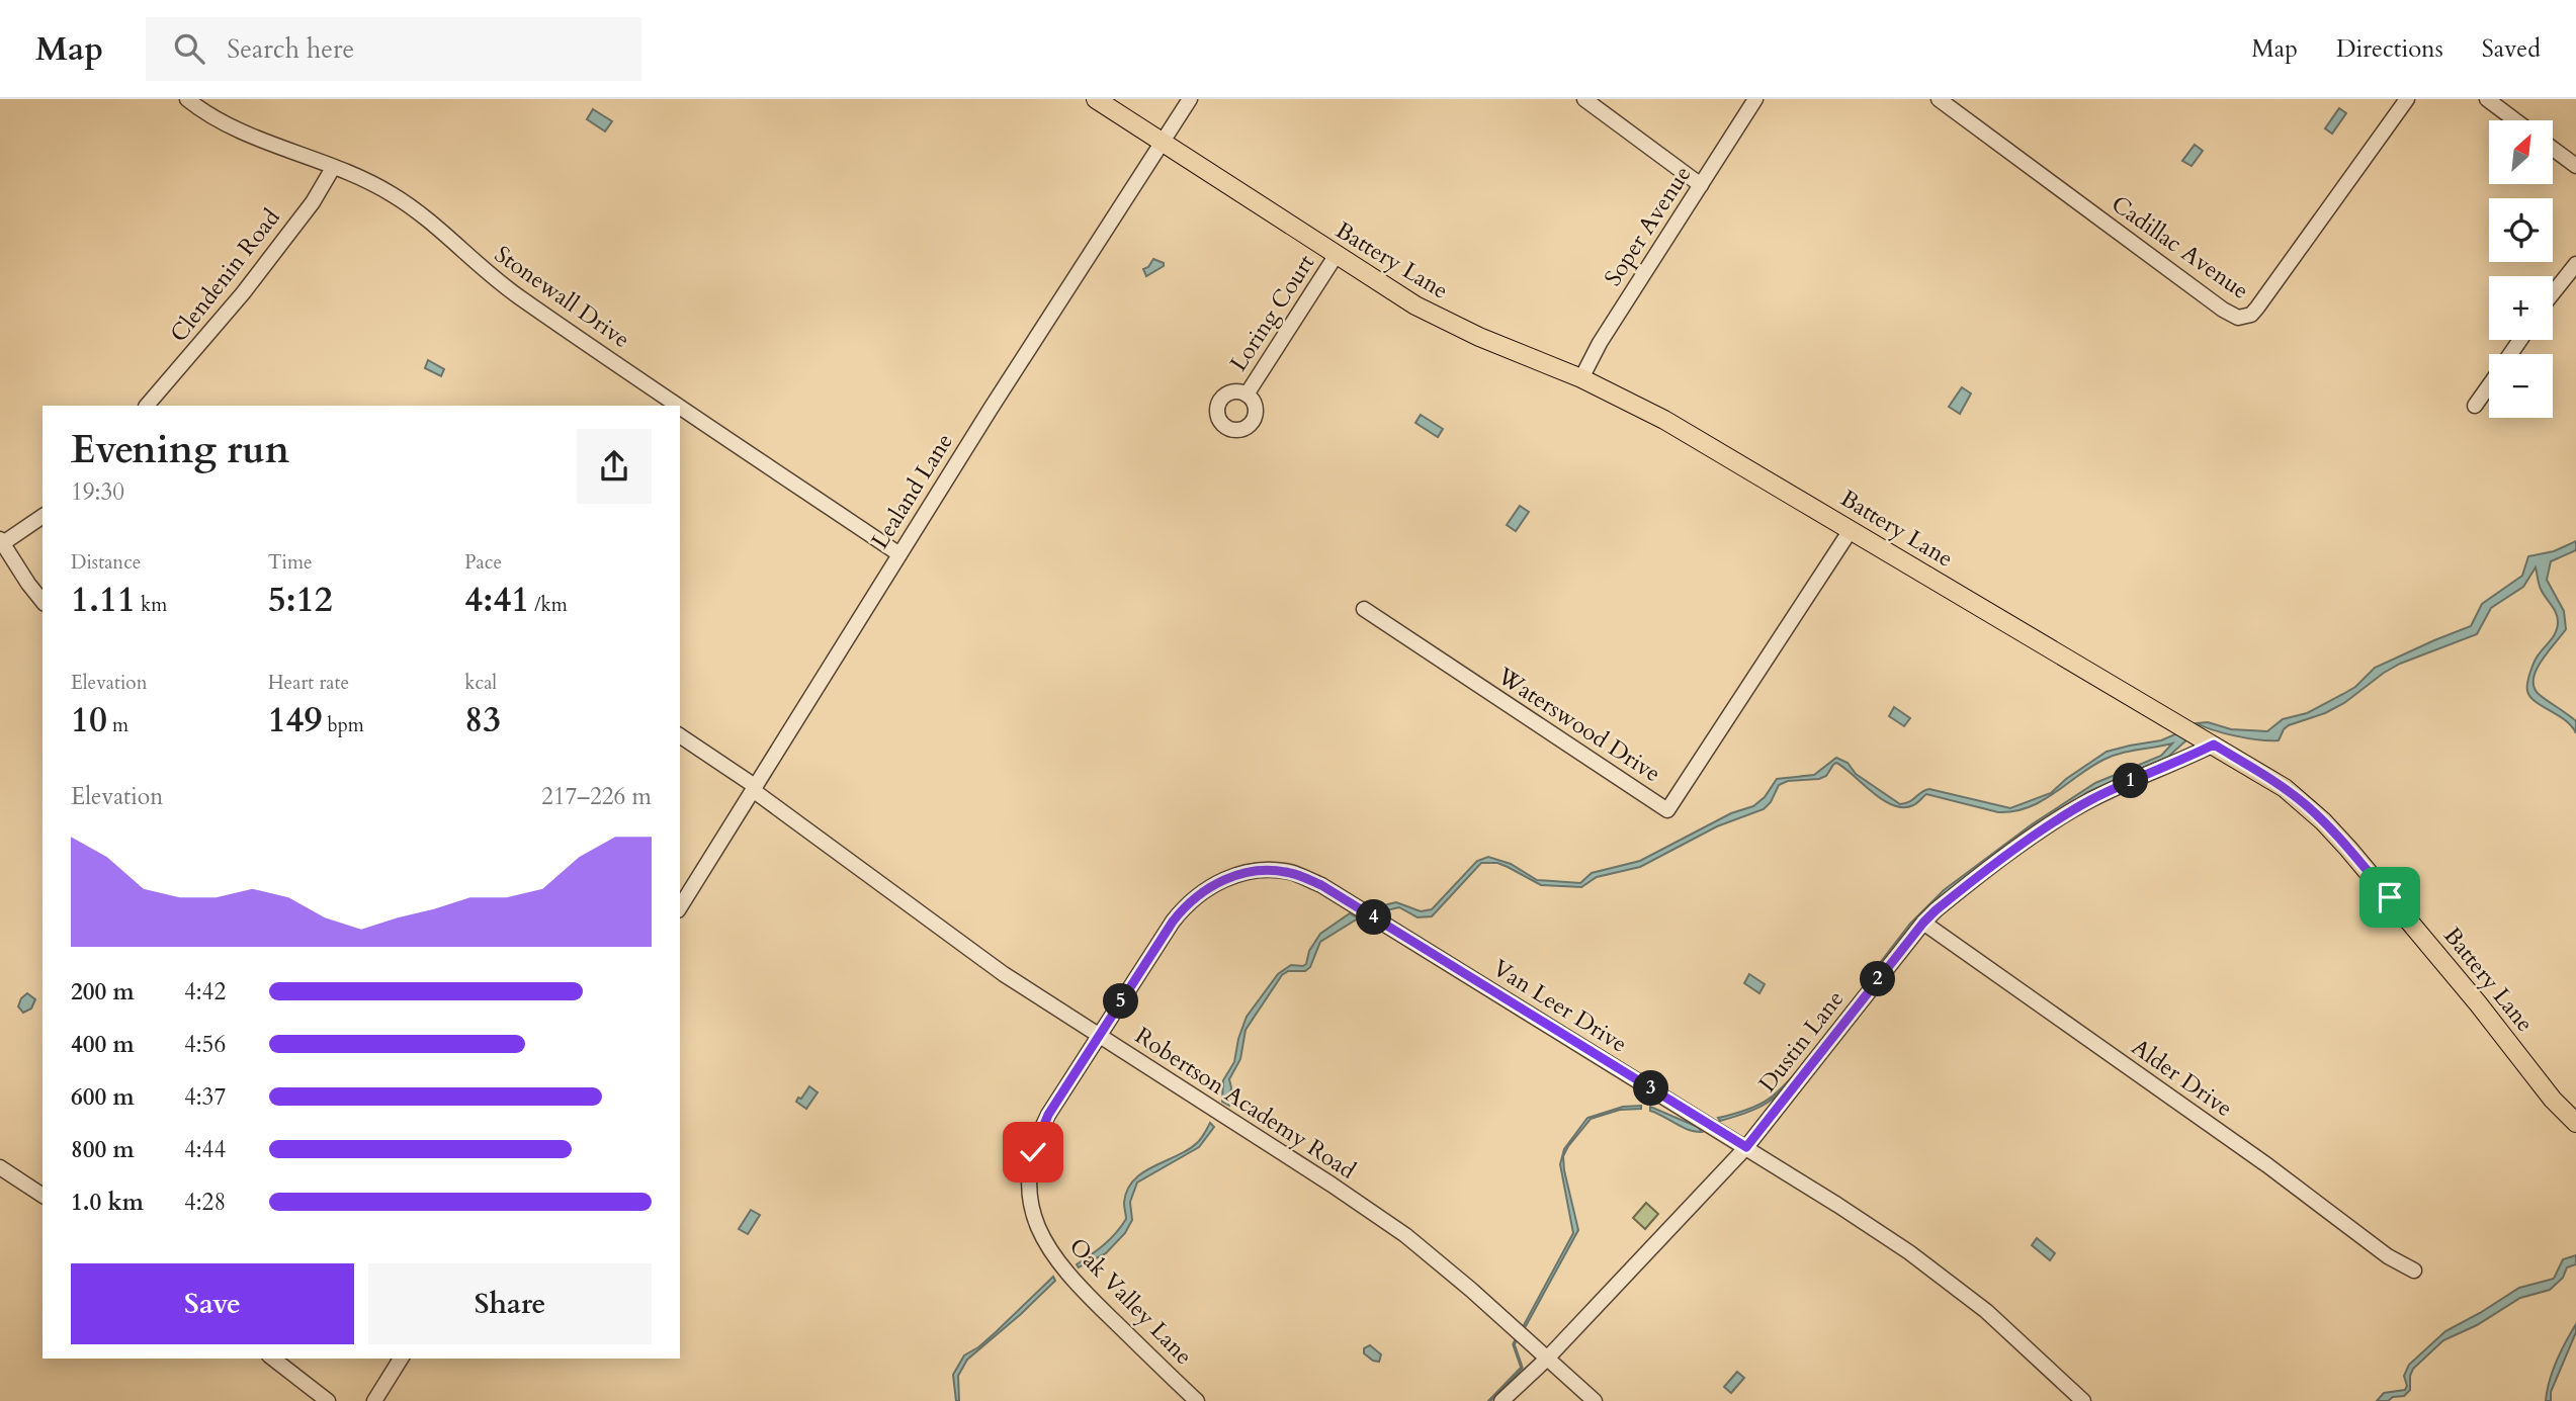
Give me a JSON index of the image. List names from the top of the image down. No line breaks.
{"streets":{"main road":["Battery Lane"],"street":["Soper Avenue","Cadillac Avenue","Clendenin Road","Stonewall Drive","Loring Court","Lealand Lane","Waterswood Drive","Van Leer Drive","Dustin Lane","Alder Drive","Robertson Academy Road","Oak Valley Lane"]},"crossings":[["Soper Avenue","Battery Lane"],["Battery Lane","Loring Court"],["Battery Lane","Lealand Lane"],["Battery Lane","Waterswood Drive"],["Battery Lane","Dustin Lane"],["Clendenin Road","Stonewall Drive"],["Stonewall Drive","Lealand Lane"],["Lealand Lane","Robertson Academy Road"],["Van Leer Drive","Dustin Lane"],["Van Leer Drive","Robertson Academy Road"],["Van Leer Drive","Oak Valley Lane"],["Dustin Lane","Alder Drive"],["Dustin Lane","Robertson Academy Road"],["Robertson Academy Road","Oak Valley Lane"]],"north":"top right","page":{"header":"Map","search":"Search here","nav":["Map","Directions","Saved"],"map_buttons":["+","−"],"heading":["Evening run","19:30"],"stats":[["Distance","1.11 km"],["Time","5:12"],["Pace","4:41 /km"],["Elevation","10 m"],["Heart rate","149 bpm"],["kcal","83"]],"pins":["1","4","2","5","3"],"chart":["Elevation","217–226 m"],"list":[{"name":"200 m","note":"4:42"},{"name":"400 m","note":"4:56"},{"name":"600 m","note":"4:37"},{"name":"800 m","note":"4:44"},{"name":"1.0 km","note":"4:28"}],"buttons":["Save","Share"]}}
